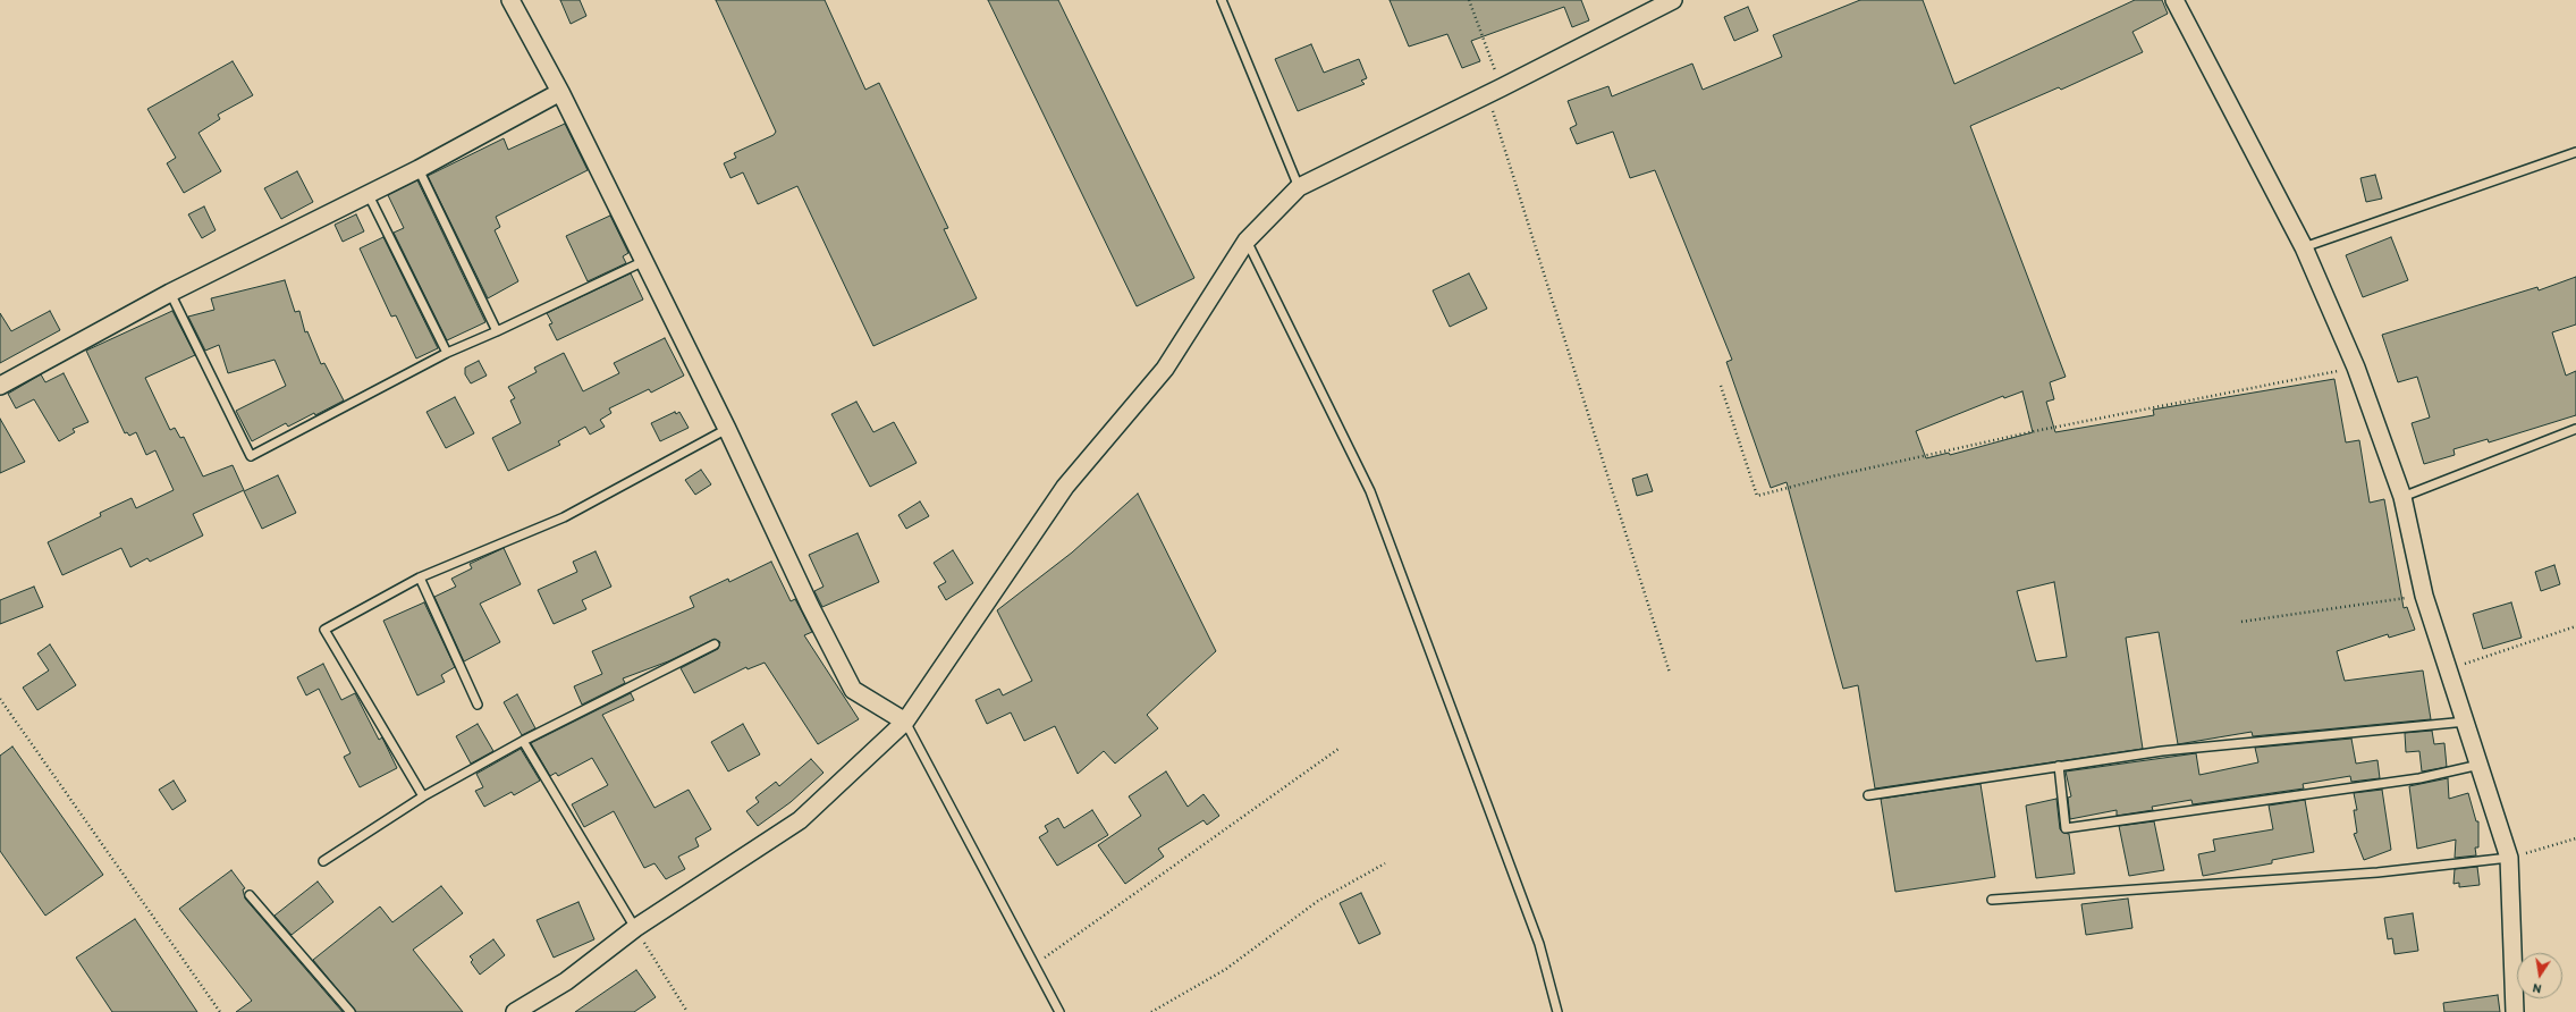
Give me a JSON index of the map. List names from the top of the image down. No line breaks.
{"north":"bottom"}
